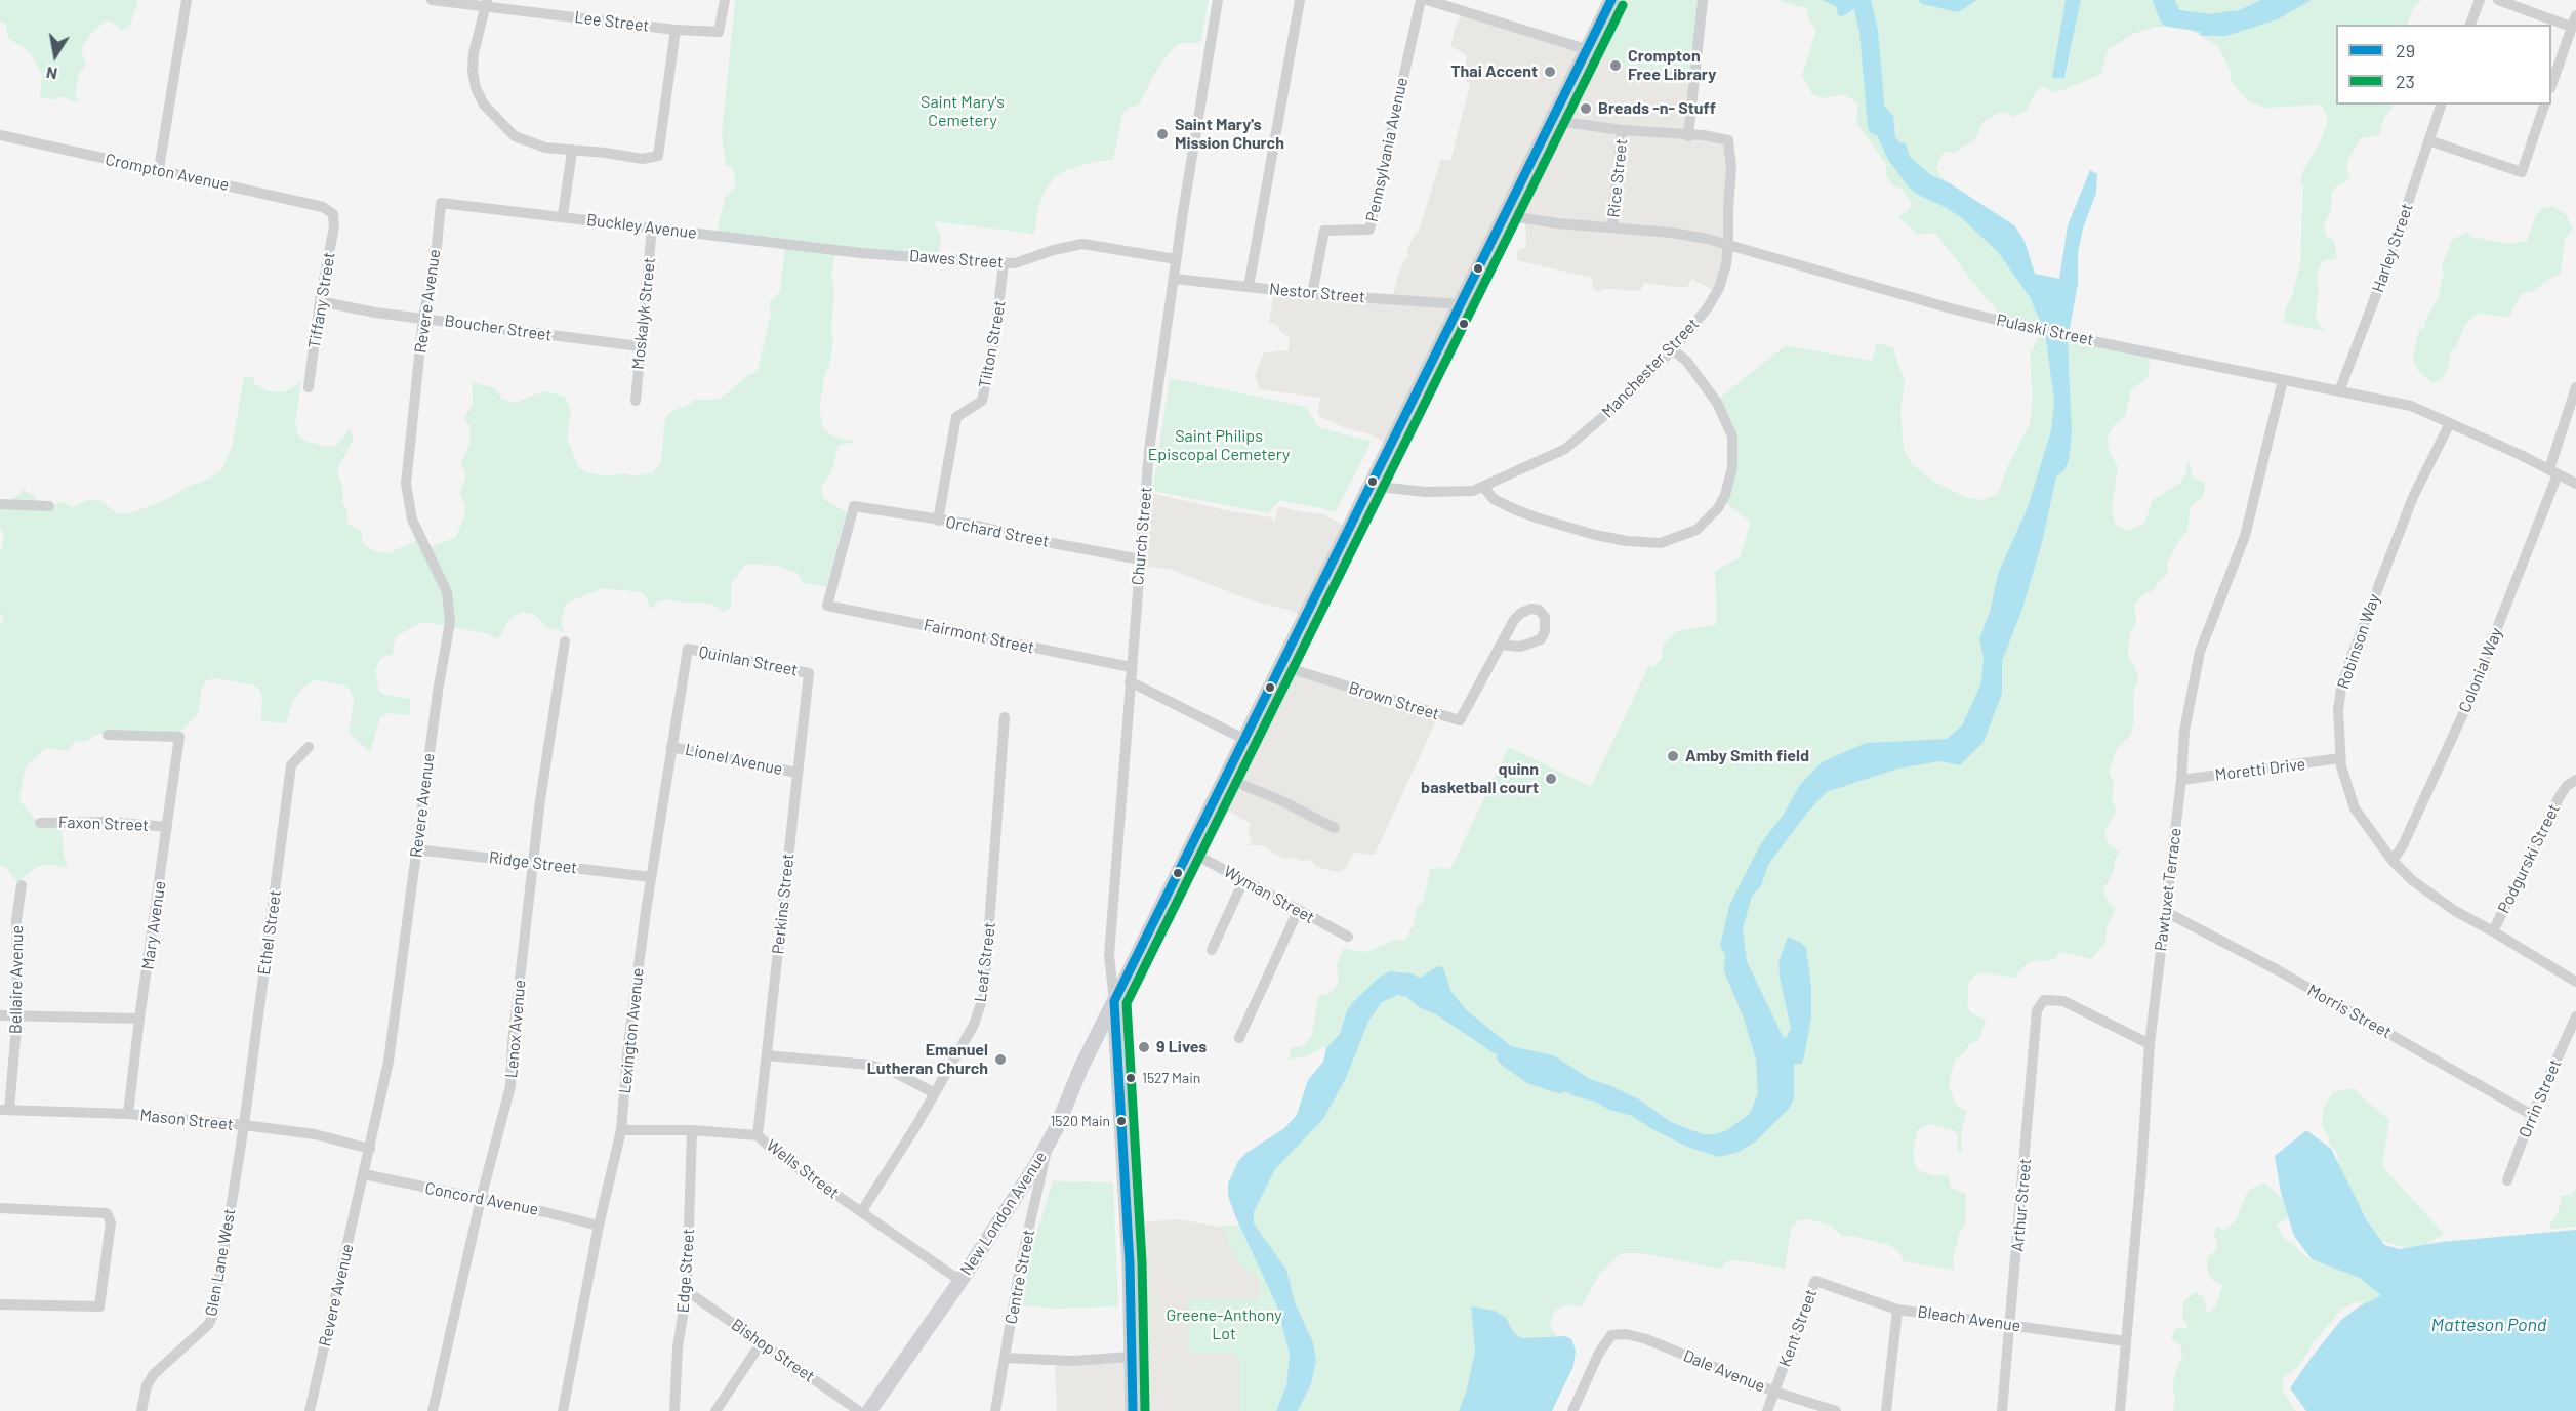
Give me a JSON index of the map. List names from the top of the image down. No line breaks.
{"streets":{"main road":["New London Avenue"],"street":["Lee Street","Pennsylvania Avenue","Crompton Avenue","Rice Street","Buckley Avenue","Harley Street","Dawes Street","Nestor Street","Tiffany Street","Revere Avenue","Moskalyk Street","Boucher Street","Pulaski Street","Tilton Street","Manchester Street","Orchard Street","Church Street","Fairmont Street","Robinson Way","Quinlan Street","Colonial Way","Brown Street","Lionel Avenue","Moretti Drive","Faxon Street","Podgurski Street","Ridge Street","Pawtuxet Terrace","Wyman Street","Perkins Street","Mary Avenue","Ethel Street","Leaf Street","Bellaire Avenue","Morris Street","Lenox Avenue","Lexington Avenue","Orrin Street","Mason Street","Wells Street","Concord Avenue","Arthur Street","Glen Lane West","Edge Street","Centre Street","Bleach Avenue","Kent Street","Bishop Street","Dale Avenue"]},"crossings":[["Pennsylvania Avenue","Nestor Street"],["Crompton Avenue","Tiffany Street"],["Rice Street","Pulaski Street"],["Buckley Avenue","Dawes Street"],["Buckley Avenue","Revere Avenue"],["Buckley Avenue","Moskalyk Street"],["Harley Street","Pulaski Street"],["Dawes Street","Tilton Street"],["Dawes Street","Church Street"],["Nestor Street","Church Street"],["Nestor Street","New London Avenue"],["Tiffany Street","Boucher Street"],["Revere Avenue","Boucher Street"],["Revere Avenue","Ridge Street"],["Revere Avenue","Mason Street"],["Revere Avenue","Concord Avenue"],["Moskalyk Street","Boucher Street"],["Pulaski Street","Manchester Street"],["Pulaski Street","Robinson Way"],["Pulaski Street","Colonial Way"],["Pulaski Street","Pawtuxet Terrace"],["Pulaski Street","New London Avenue"],["Tilton Street","Orchard Street"],["Manchester Street","New London Avenue"],["Orchard Street","Church Street"],["Orchard Street","Fairmont Street"],["Church Street","Fairmont Street"],["Church Street","New London Avenue"],["Robinson Way","Colonial Way"],["Robinson Way","Moretti Drive"],["Robinson Way","Podgurski Street"],["Quinlan Street","Perkins Street"],["Quinlan Street","Lexington Avenue"],["Brown Street","New London Avenue"],["Lionel Avenue","Perkins Street"],["Lionel Avenue","Lexington Avenue"],["Moretti Drive","Pawtuxet Terrace"],["Faxon Street","Mary Avenue"],["Ridge Street","Lenox Avenue"],["Ridge Street","Lexington Avenue"],["Pawtuxet Terrace","Morris Street"],["Pawtuxet Terrace","Arthur Street"],["Pawtuxet Terrace","Bleach Avenue"],["Wyman Street","New London Avenue"],["Perkins Street","Wells Street"],["Mary Avenue","Mason Street"],["Ethel Street","Mason Street"],["Ethel Street","Glen Lane West"],["Leaf Street","Wells Street"],["Bellaire Avenue","Mason Street"],["Morris Street","Orrin Street"],["Lenox Avenue","Concord Avenue"],["Lexington Avenue","Wells Street"],["Lexington Avenue","Concord Avenue"],["Mason Street","Glen Lane West"],["Wells Street","New London Avenue"],["Wells Street","Edge Street"],["Arthur Street","Bleach Avenue"],["New London Avenue","Centre Street"],["Edge Street","Bishop Street"],["Bleach Avenue","Kent Street"],["Kent Street","Dale Avenue"]],"water":["Matteson Pond"],"parks":["Saint Mary's Cemetery","Saint Philips Episcopal Cemetery","Greene-Anthony Lot"],"places":["Crompton Free Library","Thai Accent","Breads -n- Stuff","Saint Mary's Mission Church","Amby Smith field","quinn basketball court","9 Lives","Emanuel Lutheran Church","1527 Main","1520 Main"],"lines":["transit line 29","transit line 23"],"legend":["29","23"],"north":"bottom"}
